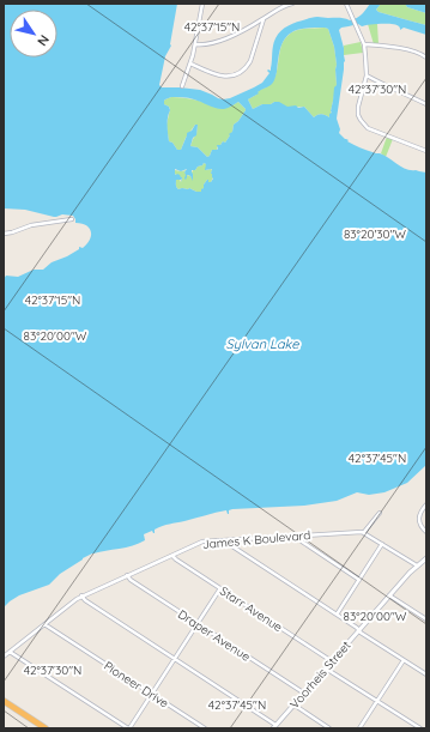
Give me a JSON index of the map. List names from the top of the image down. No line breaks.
{"streets":{"street":["James K Boulevard","Starr Avenue","Draper Avenue","Voorheis Street","Pioneer Drive"]},"crossings":[["James K Boulevard","Starr Avenue"],["James K Boulevard","Draper Avenue"],["James K Boulevard","Pioneer Drive"],["Starr Avenue","Voorheis Street"],["Draper Avenue","Voorheis Street"]],"water":["Sylvan Lake"],"north":"bottom right","coordinates":["42°37'15\"N","42°37'30\"N","83°20'30\"W","83°20'00\"W","42°37'45\"N"]}
